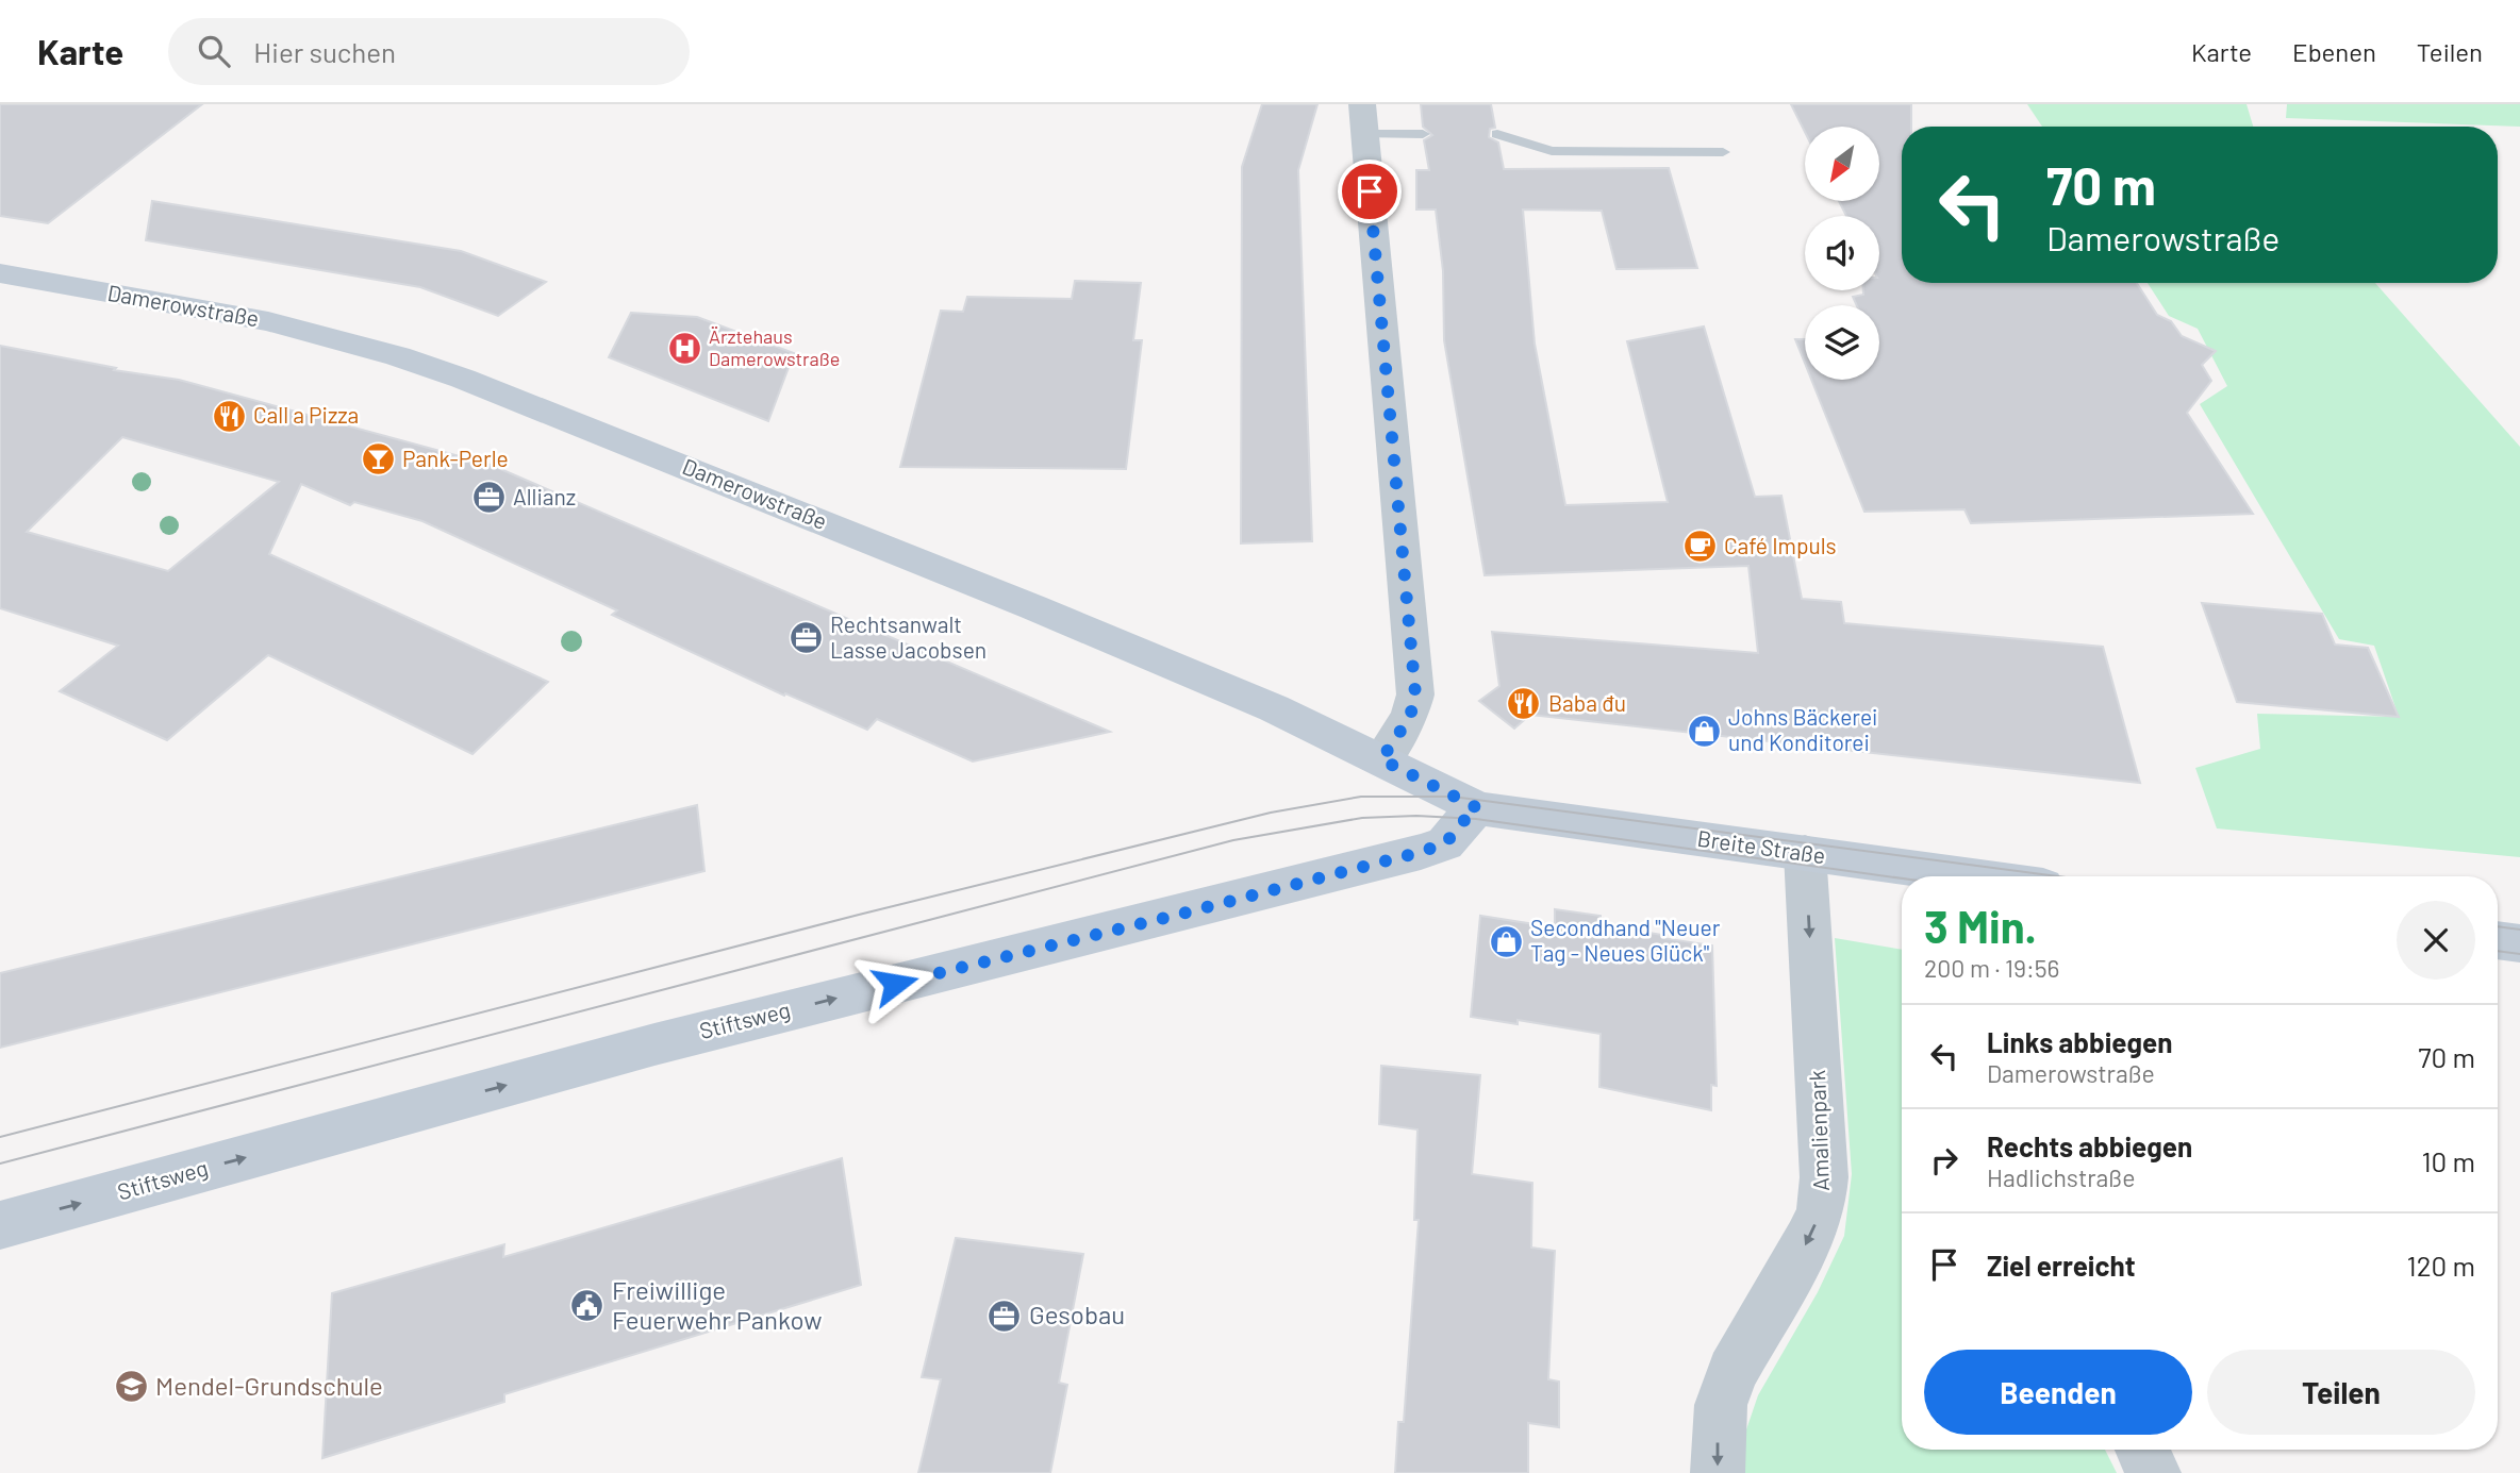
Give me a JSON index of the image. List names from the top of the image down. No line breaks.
{"streets":{"main road":["Damerowstraße","Breite Straße","Stiftsweg"],"street":["Amalienpark"]},"crossings":[["Damerowstraße","Breite Straße"],["Damerowstraße","Stiftsweg"],["Breite Straße","Stiftsweg"],["Breite Straße","Amalienpark"]],"one_way":["Stiftsweg","Amalienpark"],"places":{"hospital":["Ärztehaus Damerowstraße"],"restaurant":["Call a Pizza","Baba đu"],"bar":["Pank-Perle"],"office":["Allianz","Rechtsanwalt Lasse Jacobsen","Gesobau"],"cafe":["Café Impuls"],"shop":["Johns Bäckerei und Konditorei","Secondhand \"Neuer Tag - Neues Glück\""],"public building":["Freiwillige Feuerwehr Pankow"],"school or university":["Mendel-Grundschule"]},"north":"bottom left","page":{"header":"Karte","search":"Hier suchen","nav":["Karte","Ebenen","Teilen"],"turn":["70 m","Damerowstraße"],"heading":["3 Min.","200 m · 19:56"],"list":[{"name":"Links abbiegen","note":"Damerowstraße","value":"70 m"},{"name":"Rechts abbiegen","note":"Hadlichstraße","value":"10 m"},{"name":"Ziel erreicht","value":"120 m"}],"buttons":["Beenden","Teilen"]}}
